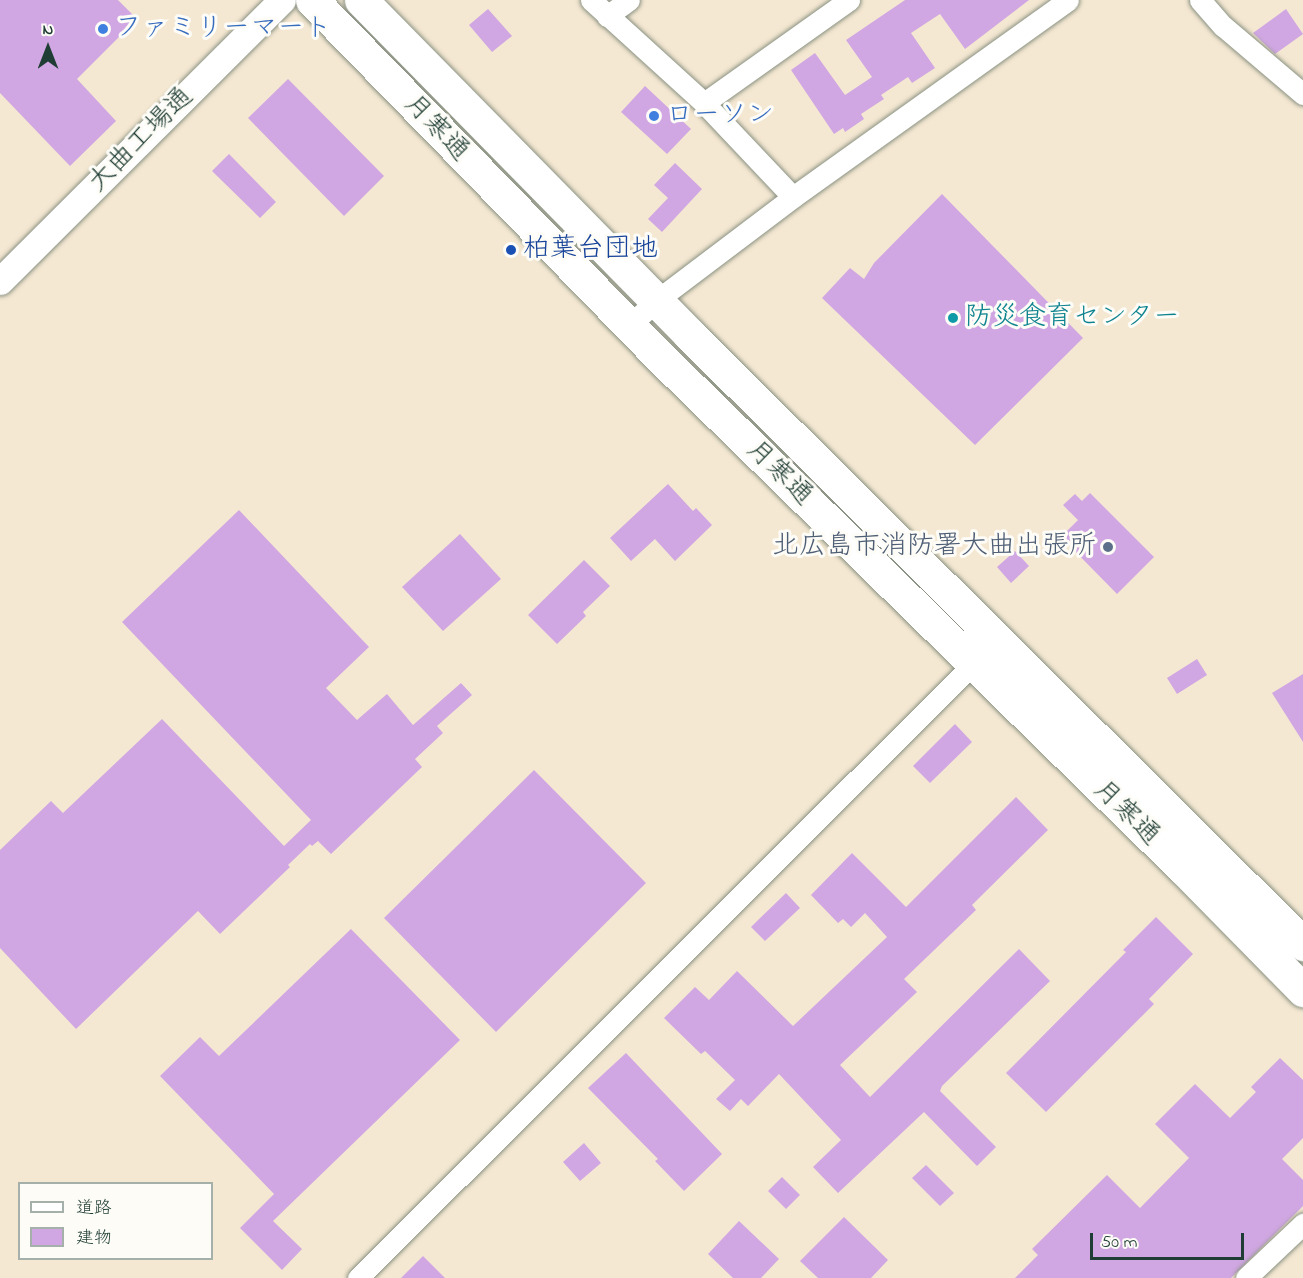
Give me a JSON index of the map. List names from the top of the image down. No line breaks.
{"streets":{"highway":["月寒通"],"street":["大曲工場通"]},"places":["ファミリーマート","ローソン","柏葉台団地","防災食育センター","北広島市消防署大曲出張所"],"legend":["道路","建物"],"scale_bar":"50 m","north":"top"}
